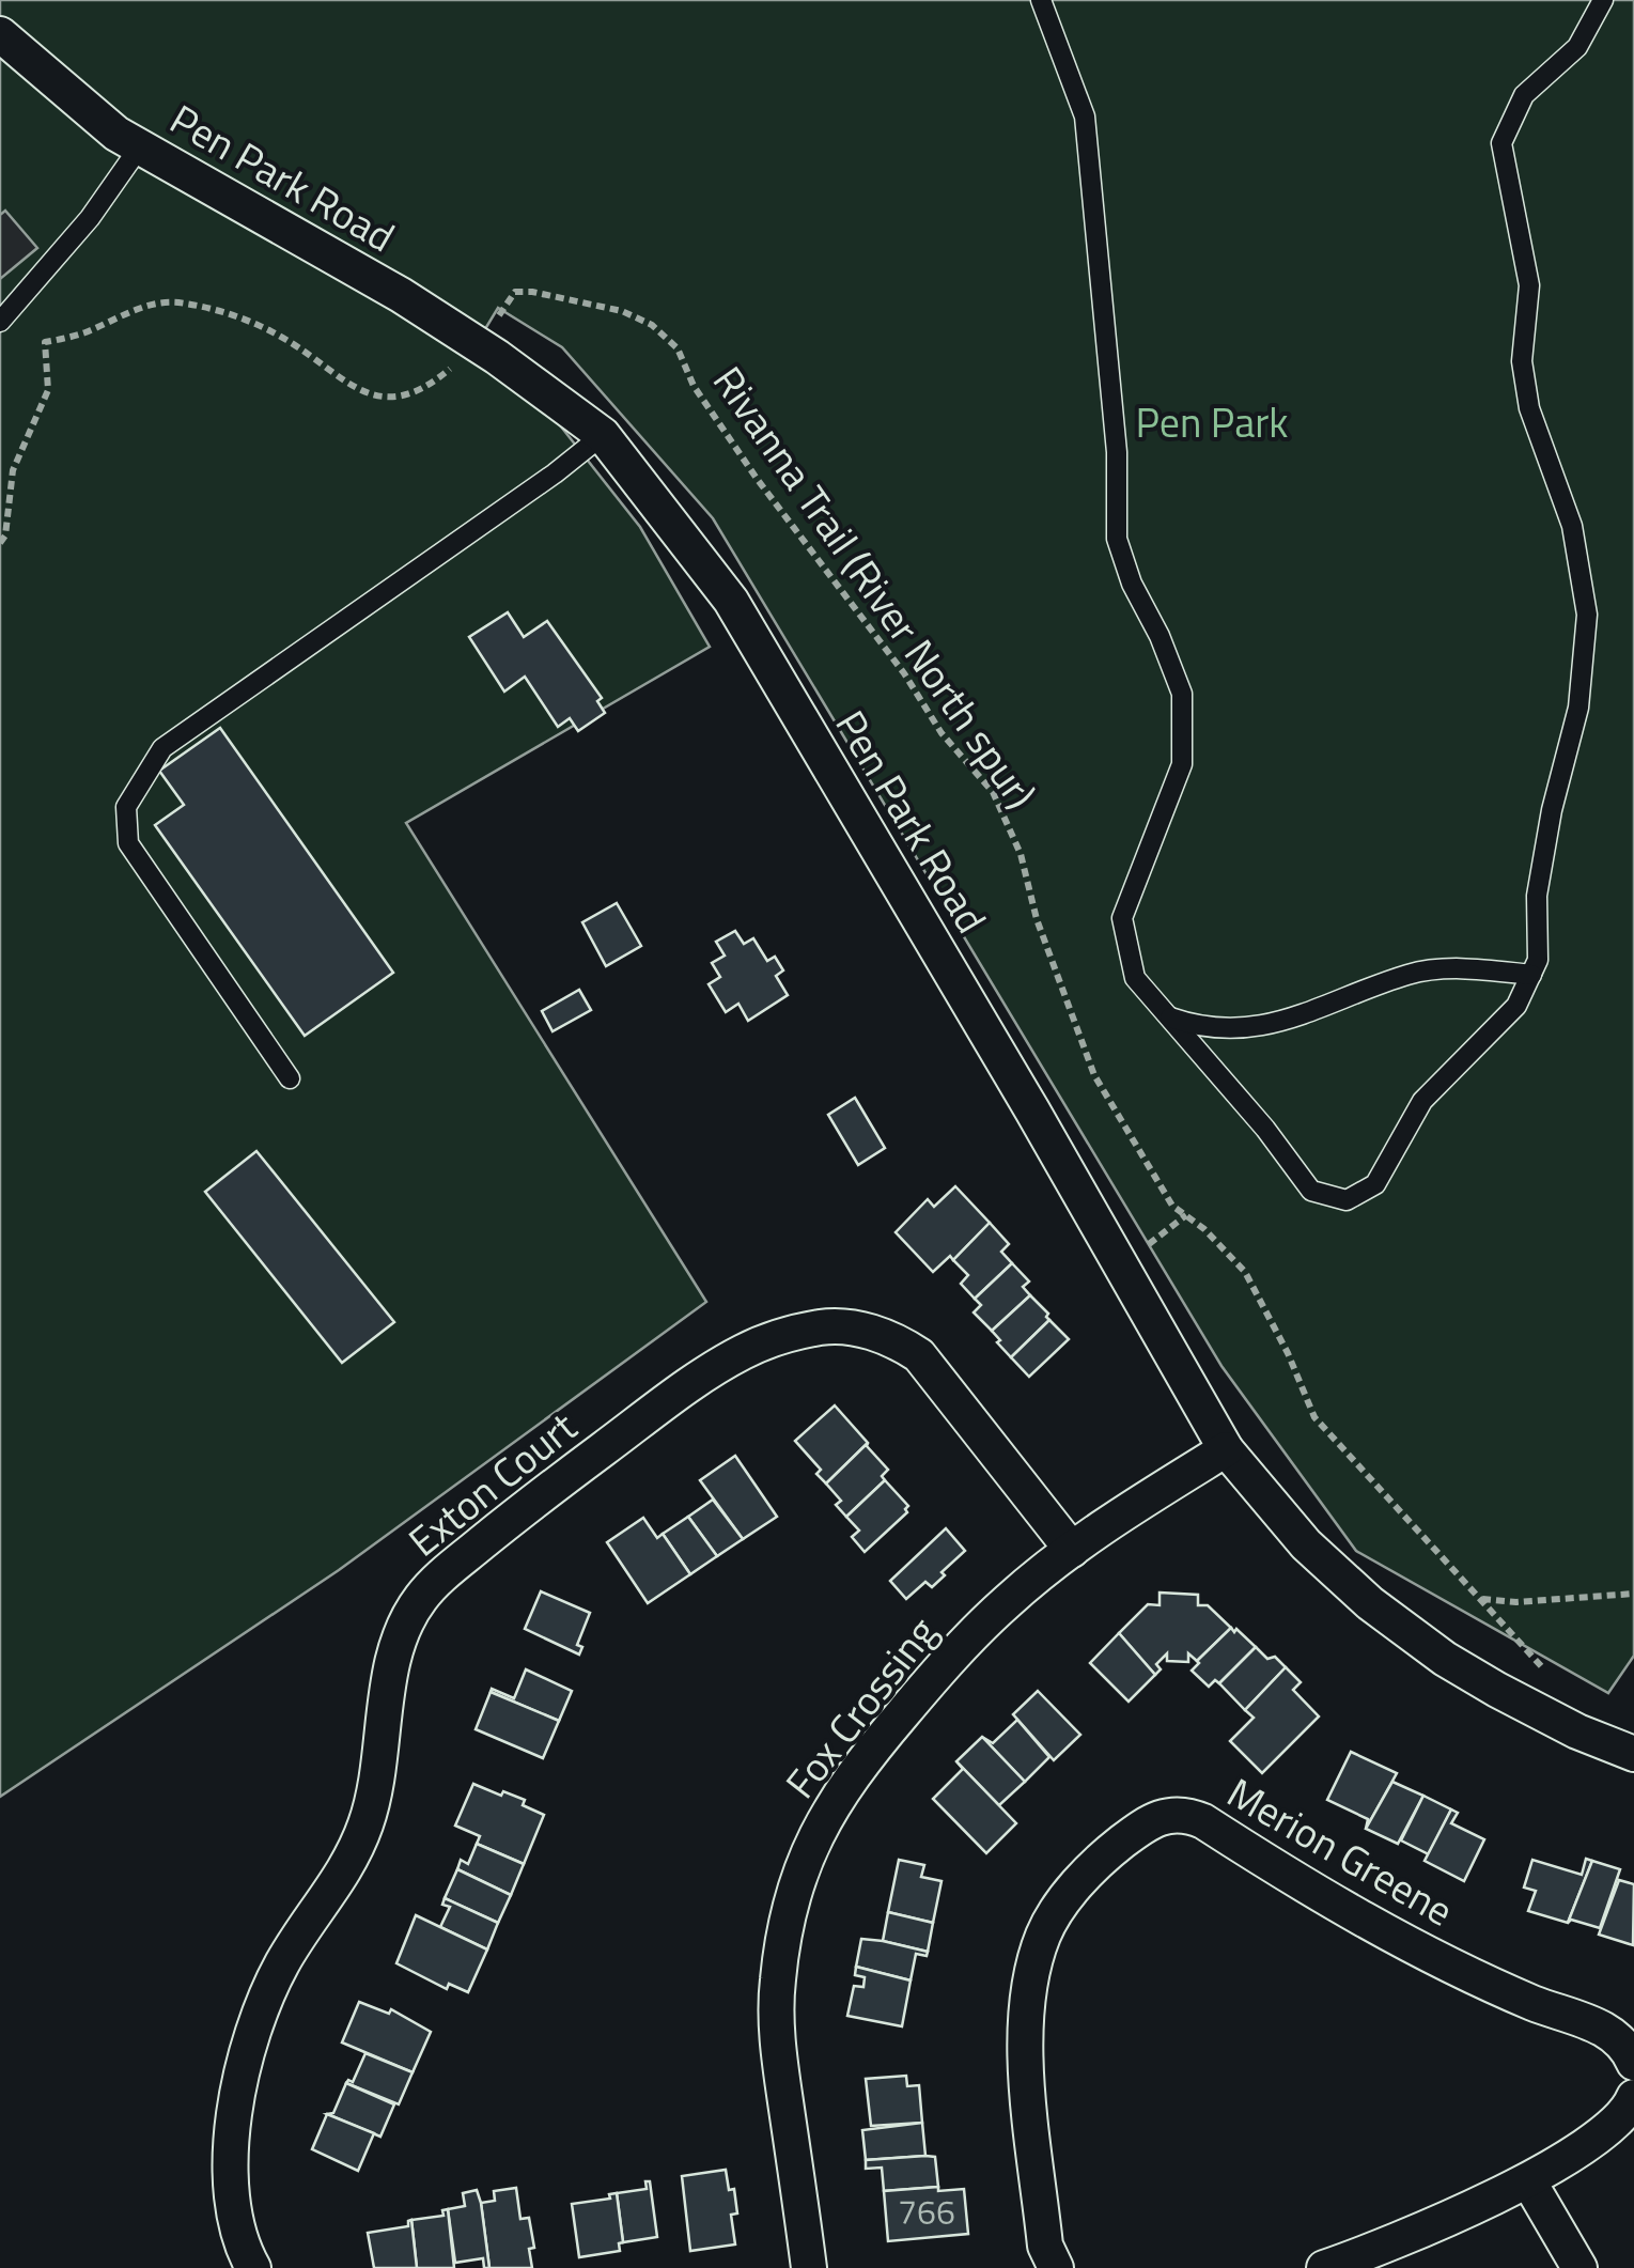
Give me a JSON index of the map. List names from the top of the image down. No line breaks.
{"streets":{"street":["Pen Park Road","Exton Court","Fox Crossing","Merion Greene"],"path":["Rivanna Trail (River North spur)"]},"crossings":[["Pen Park Road","Fox Crossing"],["Exton Court","Fox Crossing"]],"parks":["Pen Park"],"house_numbers":["766"]}
